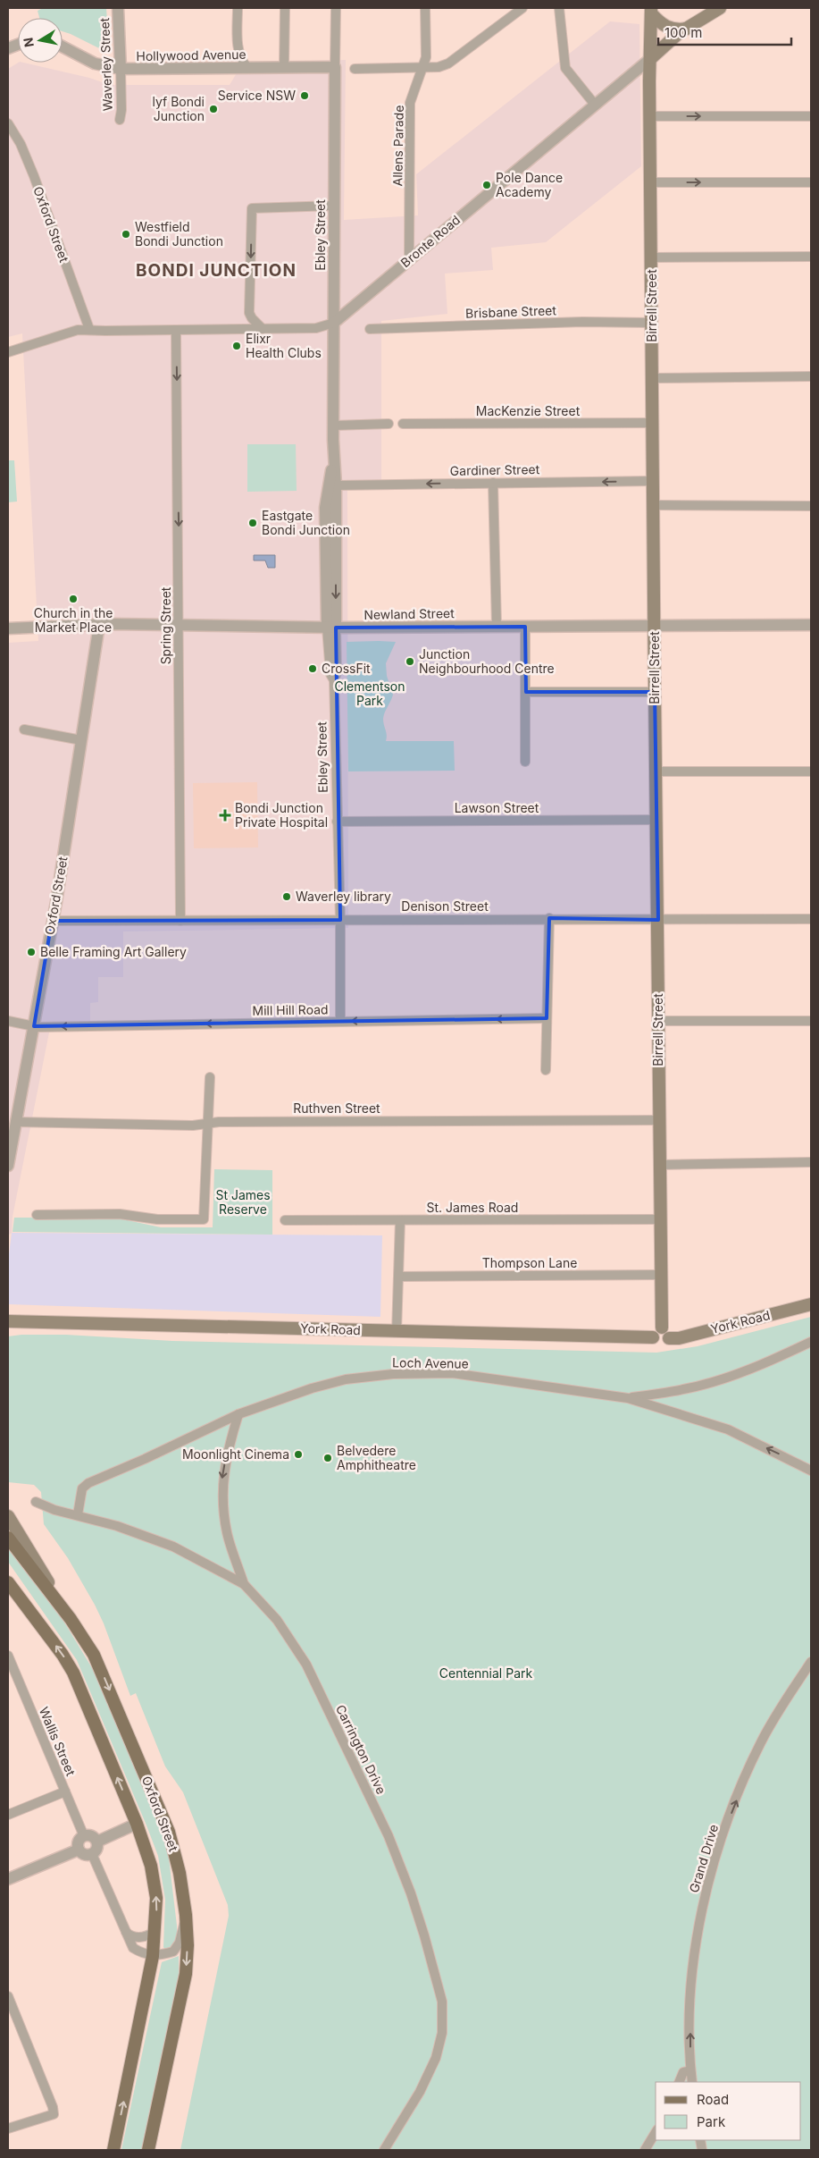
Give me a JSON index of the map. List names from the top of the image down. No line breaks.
{"streets":{"main road":["Oxford Street","Bronte Road","Birrell Street","York Road"],"street":["Hollywood Avenue","Waverley Street","Allens Parade","Ebley Street","Brisbane Street","MacKenzie Street","Gardiner Street","Newland Street","Spring Street","Lawson Street","Denison Street","Mill Hill Road","Ruthven Street","St. James Road","Thompson Lane","Loch Avenue","Wallis Street","Carrington Drive","Grand Drive"]},"crossings":[["Hollywood Avenue","Waverley Street"],["Hollywood Avenue","Ebley Street"],["Allens Parade","Bronte Road"],["Oxford Street","Bronte Road"],["Oxford Street","Newland Street"],["Oxford Street","Denison Street"],["Oxford Street","Mill Hill Road"],["Oxford Street","Ruthven Street"],["Ebley Street","Bronte Road"],["Ebley Street","Gardiner Street"],["Ebley Street","Newland Street"],["Ebley Street","Lawson Street"],["Ebley Street","Denison Street"],["Ebley Street","Mill Hill Road"],["Bronte Road","Birrell Street"],["Bronte Road","Spring Street"],["Birrell Street","Brisbane Street"],["Birrell Street","MacKenzie Street"],["Birrell Street","Gardiner Street"],["Birrell Street","Newland Street"],["Birrell Street","Lawson Street"],["Birrell Street","Denison Street"],["Birrell Street","Ruthven Street"],["Birrell Street","St. James Road"],["Birrell Street","Thompson Lane"],["Birrell Street","York Road"],["Newland Street","Spring Street"],["Spring Street","Denison Street"],["Loch Avenue","Carrington Drive"]],"one_way":["Gardiner Street","Spring Street","Mill Hill Road","Grand Drive"],"districts":["BONDI JUNCTION"],"parks":["Clementson Park","St James Reserve","Centennial Park"],"places":{"other":["Service NSW","lyf Bondi Junction","Pole Dance Academy","Westfield Bondi Junction","Elixr Health Clubs","Eastgate Bondi Junction","Church in the Market Place","Junction Neighbourhood Centre","CrossFit","Waverley library","Belle Framing Art Gallery","Moonlight Cinema","Belvedere Amphitheatre"],"health":["Bondi Junction Private Hospital"]},"legend":["Road","Park"],"scale_bar":"100 m","north":"left"}
